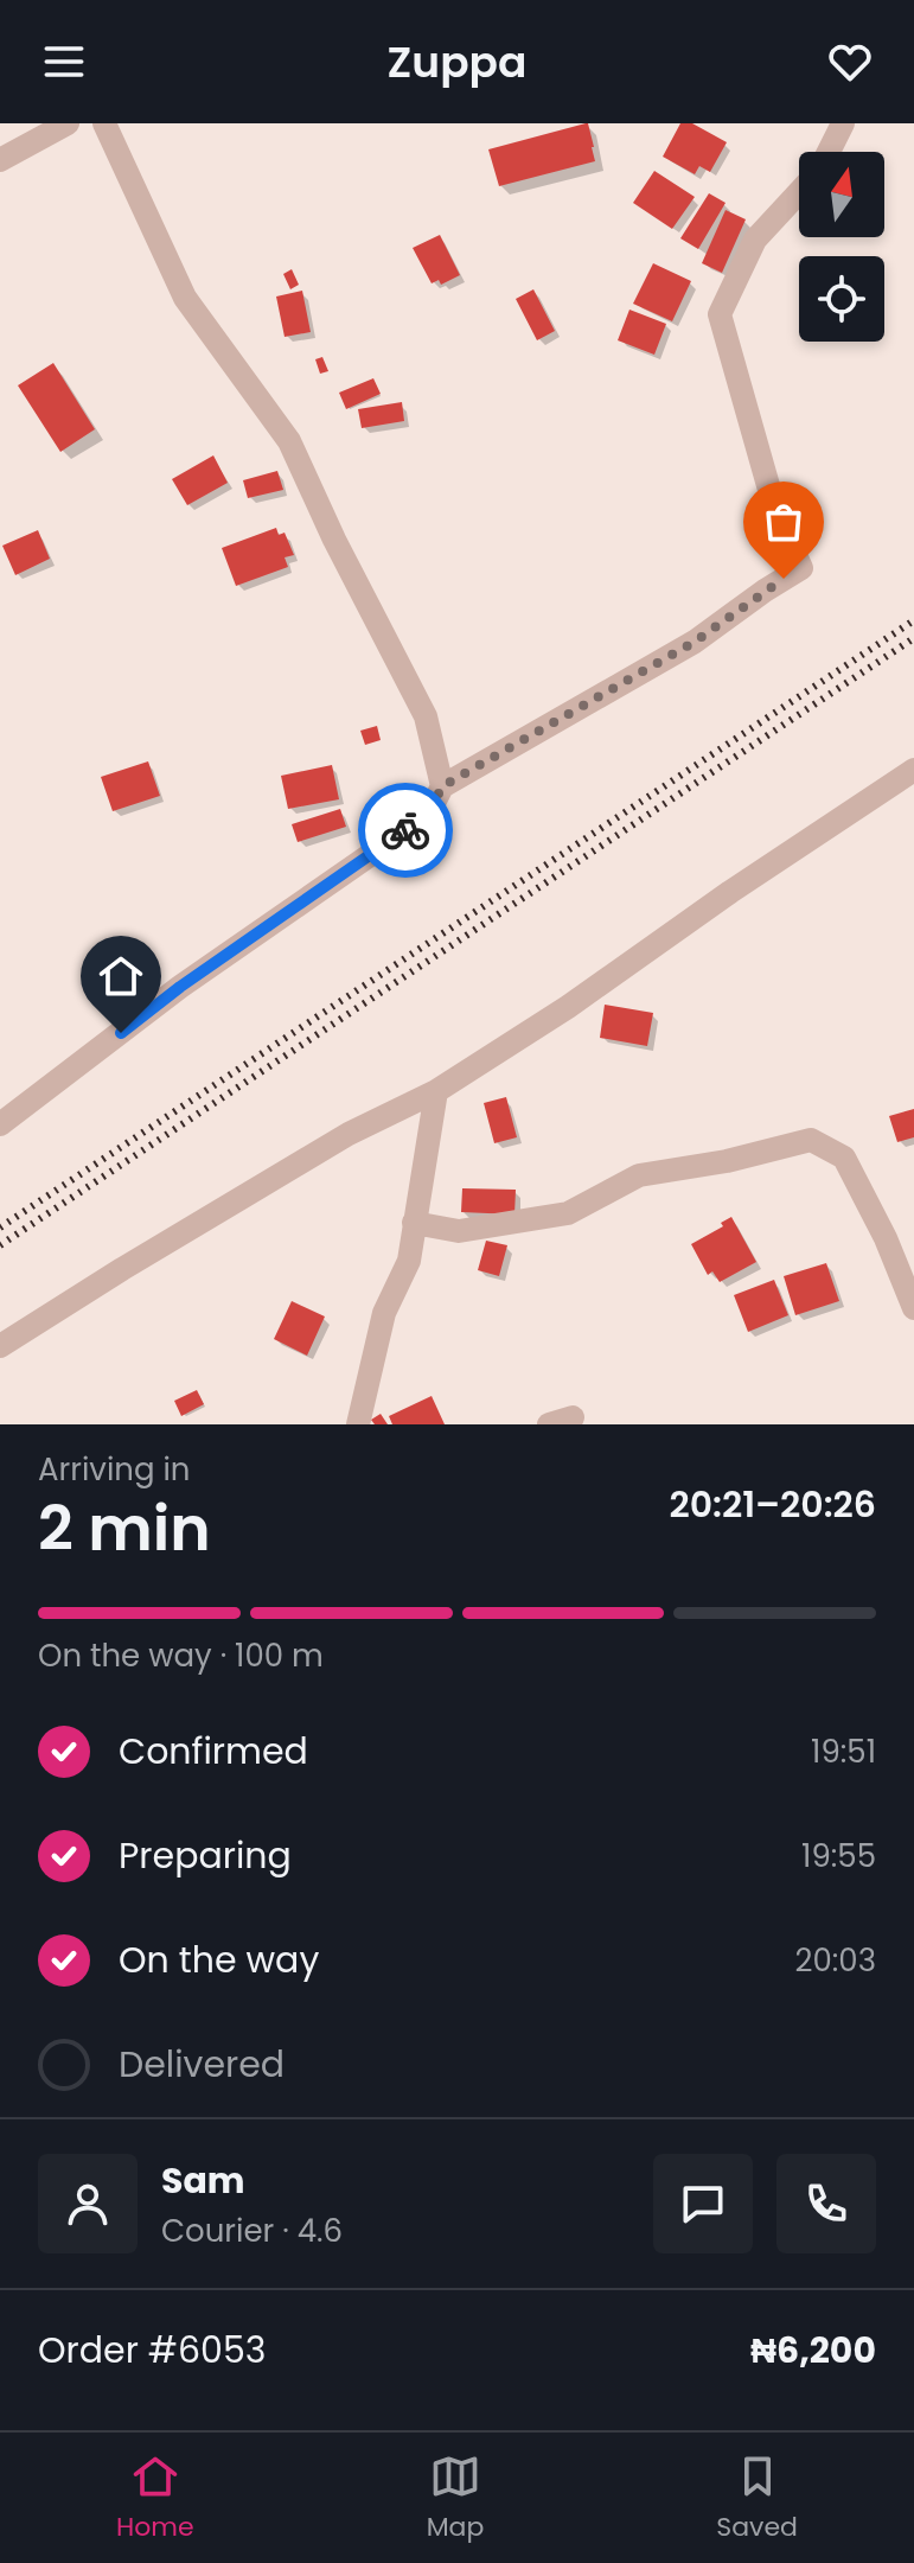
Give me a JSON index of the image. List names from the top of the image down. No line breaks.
{"north":"top","page":{"header":"Zuppa","heading":["2 min","Arriving in","20:21–20:26"],"panel":["Sam","Courier · 4.6","Order #6053","₦6,200"],"bar":"On the way · 100 m","list":[["Confirmed","19:51"],["Preparing","19:55"],["On the way","20:03"],"Delivered"],"tabs":["Home","Map","Saved"]}}
